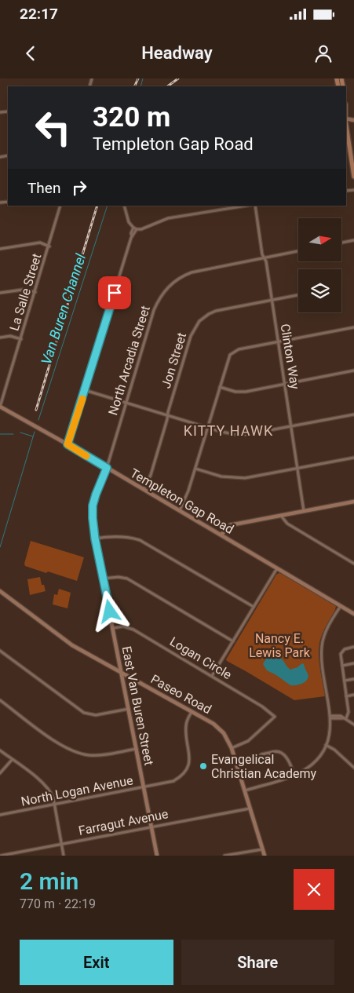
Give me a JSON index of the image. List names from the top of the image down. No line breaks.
{"streets":{"street":["La Salle Street","Clinton Way","North Arcadia Street","Jon Street","Templeton Gap Road","Logan Circle","Paseo Road","East Van Buren Street","North Logan Avenue","Farragut Avenue"]},"crossings":[["La Salle Street","Templeton Gap Road"],["Clinton Way","North Arcadia Street"],["Clinton Way","Jon Street"],["North Arcadia Street","Templeton Gap Road"],["North Arcadia Street","East Van Buren Street"],["Jon Street","Templeton Gap Road"],["Templeton Gap Road","East Van Buren Street"],["Logan Circle","Paseo Road"],["Logan Circle","East Van Buren Street"],["Paseo Road","East Van Buren Street"],["Paseo Road","North Logan Avenue"],["Paseo Road","Farragut Avenue"],["East Van Buren Street","North Logan Avenue"],["East Van Buren Street","Farragut Avenue"]],"districts":["KITTY HAWK"],"water":["Van Buren Channel"],"parks":["Nancy E. Lewis Park"],"places":["Evangelical Christian Academy"],"north":"right","page":{"status":"22:17","header":"Headway","turn":["320 m","Templeton Gap Road"],"then":"Then","heading":["2 min","770 m · 22:19"],"buttons":["Exit","Share"]}}
